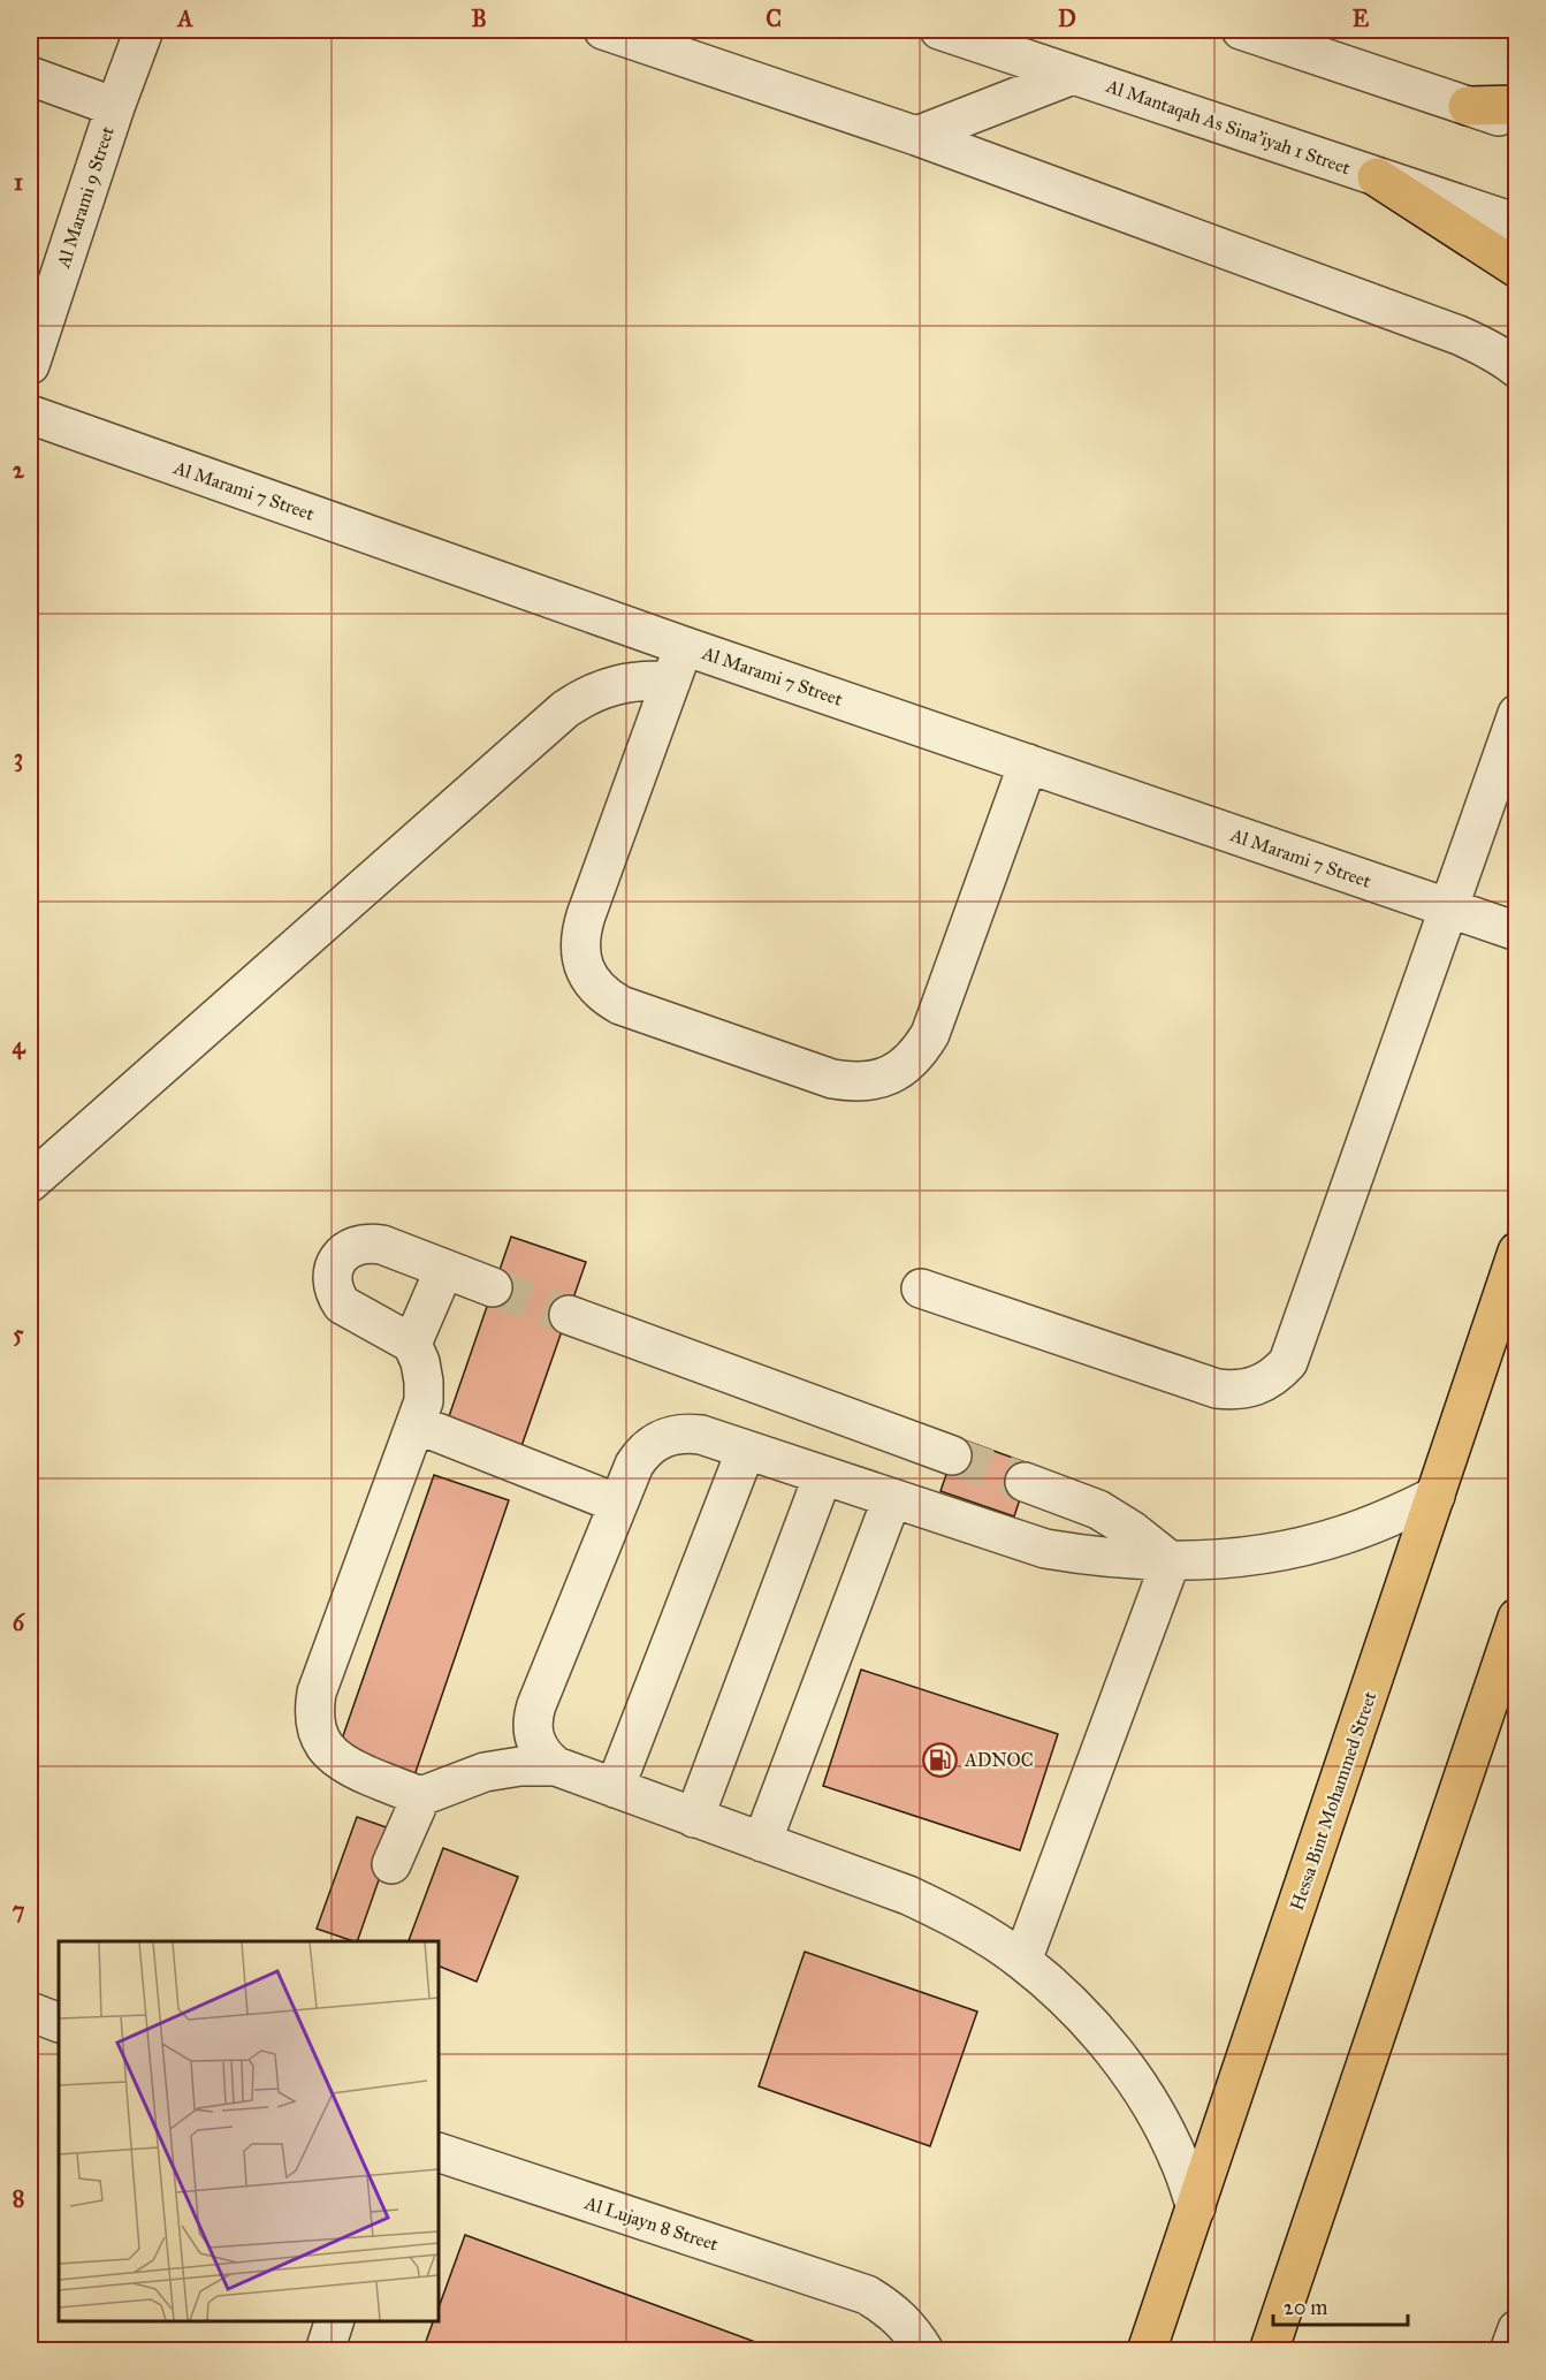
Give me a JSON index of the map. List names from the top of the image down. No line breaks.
{"streets":{"main road":["Hessa Bint Mohammed Street"],"street":["Al Mantaqah As Sina'iyah 1 Street","Al Marami 9 Street","Al Marami 7 Street","Al Lujayn 8 Street"]},"places":{"fuel station":["ADNOC"]},"scale_bar":"20 m","grid":{"columns":["A","B","C","D","E"],"rows":["1","2","3","4","5","6","7","8"]}}
